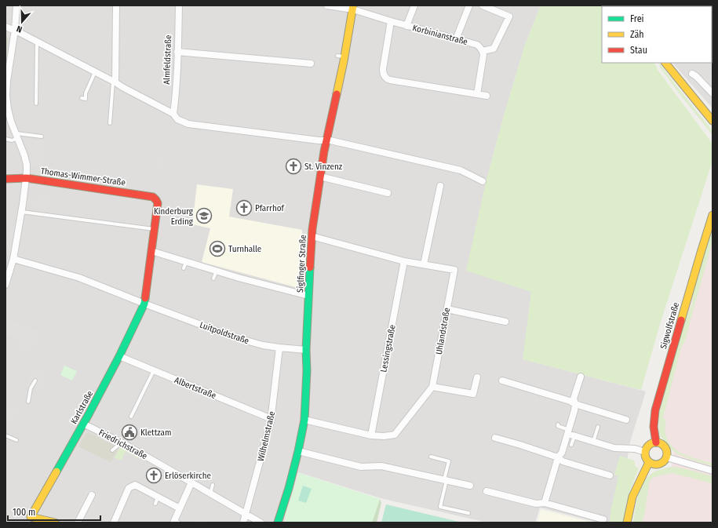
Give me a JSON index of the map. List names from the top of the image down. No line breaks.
{"streets":{"street":["Korbinianstraße","Almfeldstraße","Thomas-Wimmer-Straße","Siglfinger Straße","Sigwolfstraße","Uhlandstraße","Luitpoldstraße","Lessingstraße","Albertstraße","Karlstraße","Wilhelmstraße","Friedrichstraße"]},"crossings":[["Korbinianstraße","Siglfinger Straße"],["Siglfinger Straße","Uhlandstraße"],["Siglfinger Straße","Luitpoldstraße"],["Uhlandstraße","Lessingstraße"],["Luitpoldstraße","Karlstraße"],["Luitpoldstraße","Wilhelmstraße"],["Albertstraße","Karlstraße"],["Albertstraße","Wilhelmstraße"],["Karlstraße","Friedrichstraße"],["Wilhelmstraße","Friedrichstraße"]],"places":{"church":["St. Vinzenz","Pfarrhof","Erlöserkirche"],"school or university":["Kinderburg Erding"],"sports":["Turnhalle"],"public building":["Klettzam"]},"legend":["Frei","Zäh","Stau"],"scale_bar":"100 m","north":"bottom"}
